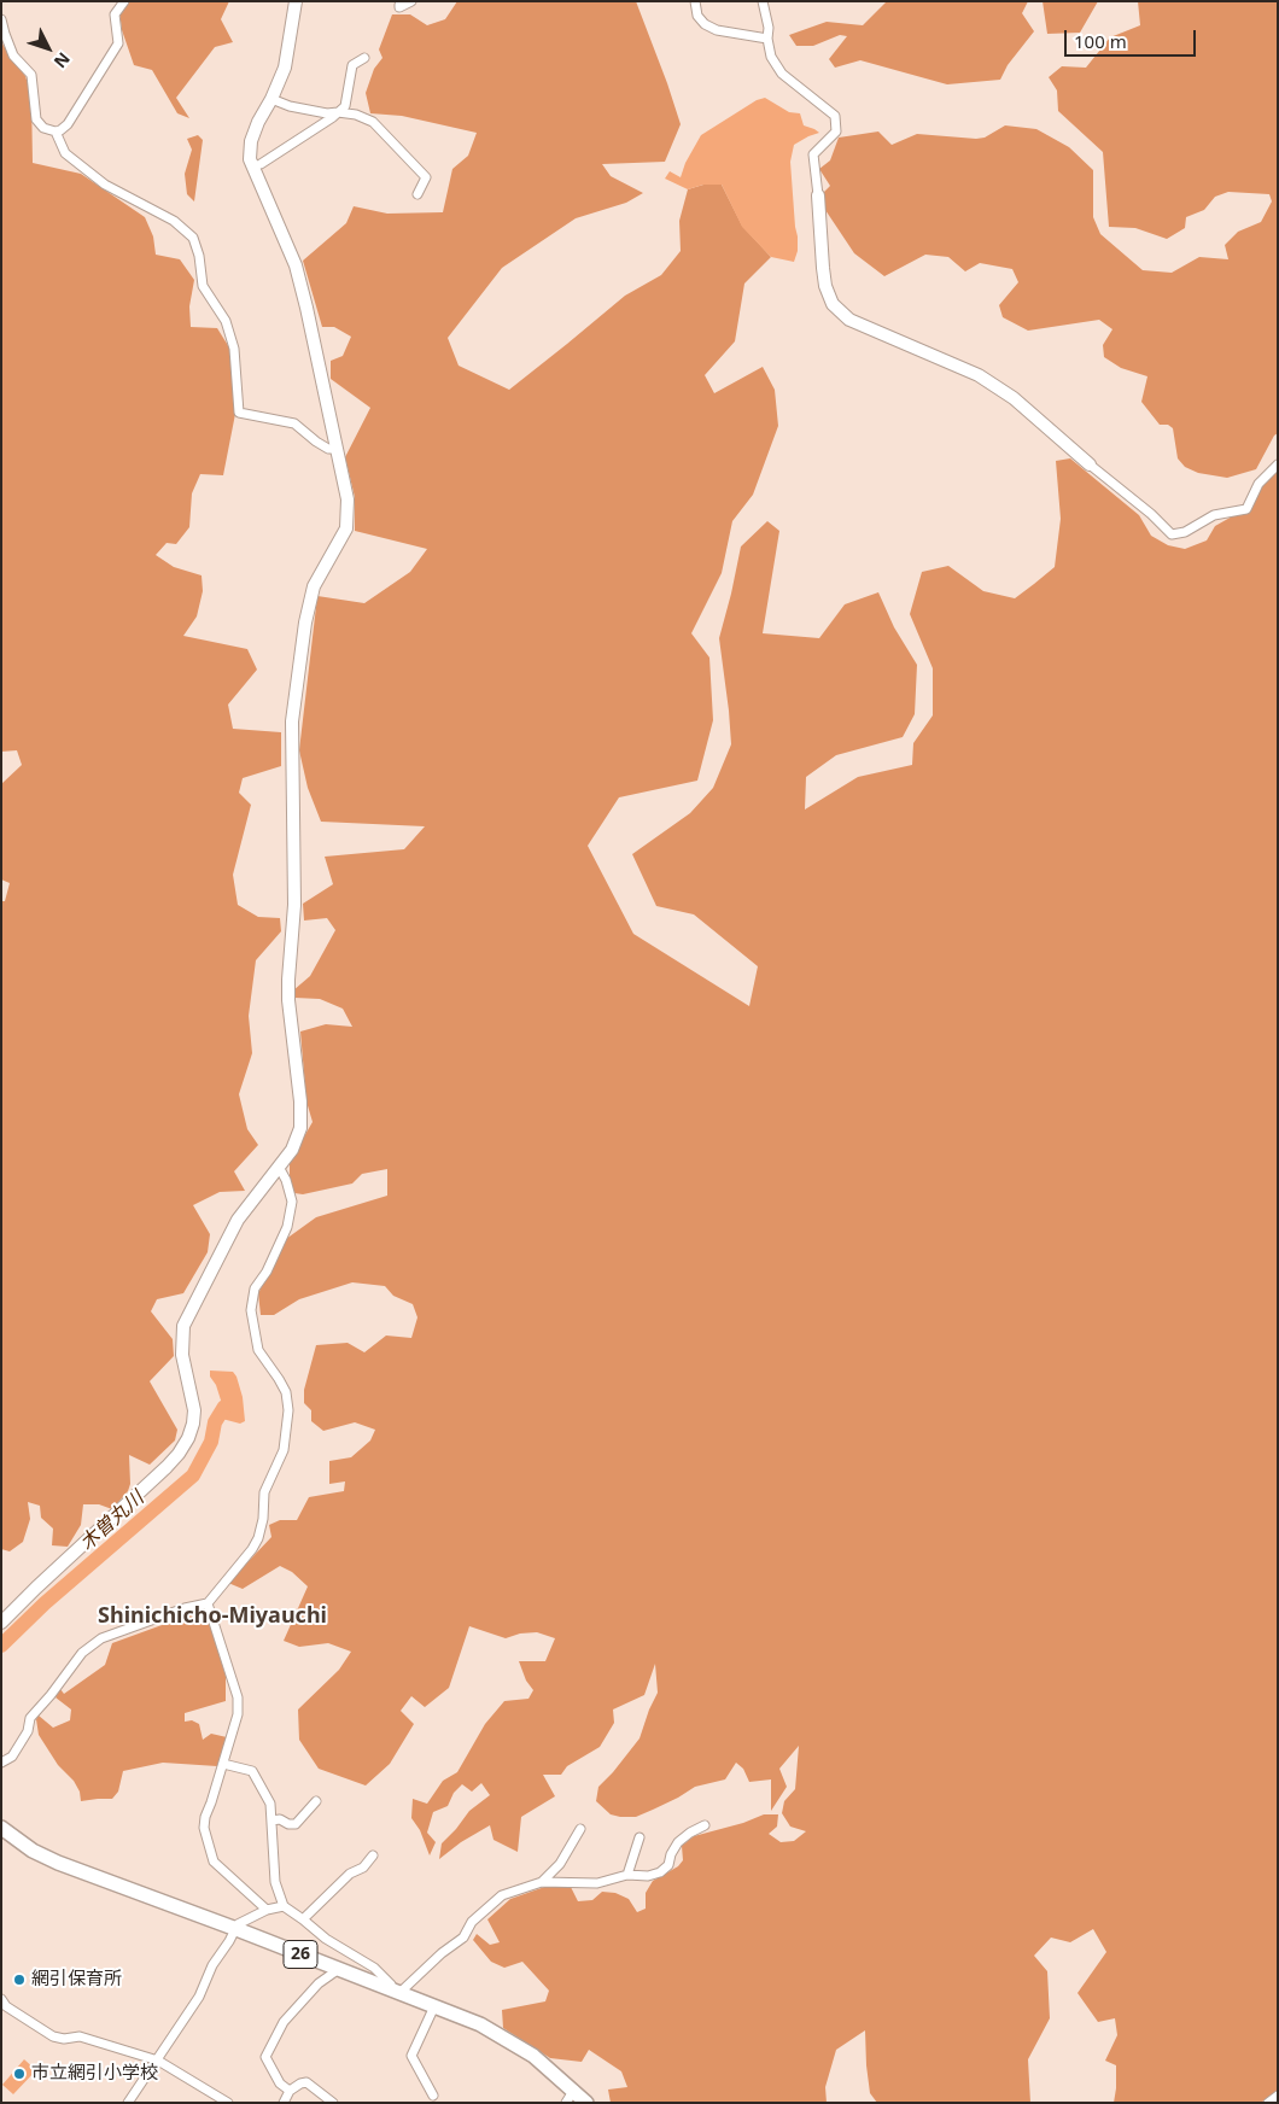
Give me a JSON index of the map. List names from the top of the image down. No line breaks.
{"streets":{"main road":["26"]},"districts":["Shinichicho-Miyauchi"],"water":["木曽丸川"],"places":["網引保育所","市立網引小学校"],"scale_bar":"100 m","north":"bottom right"}
